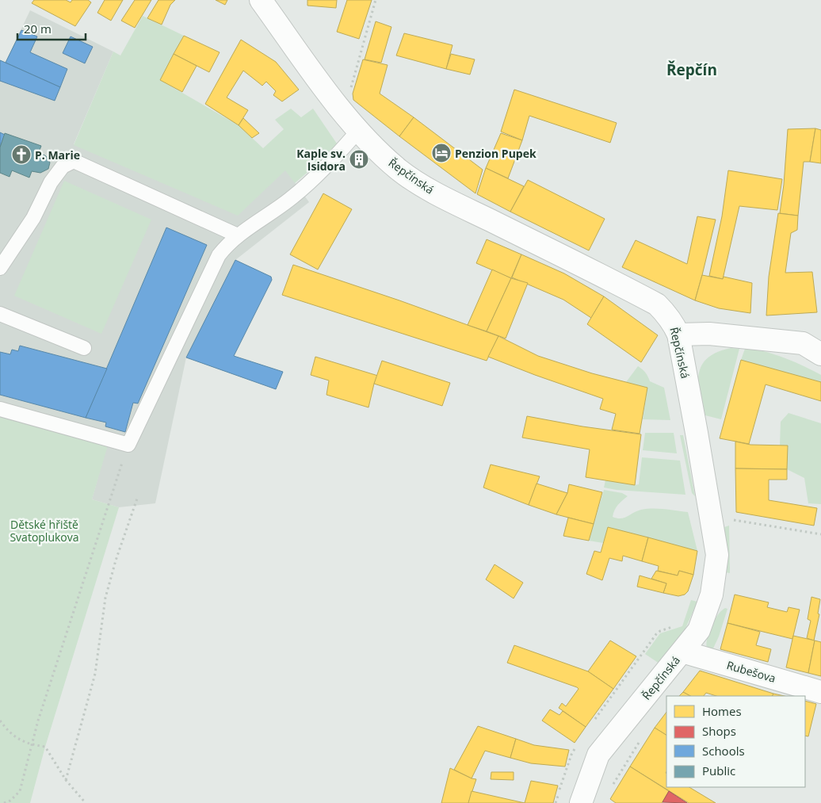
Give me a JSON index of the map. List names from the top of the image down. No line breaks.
{"streets":{"street":["Řepčínská","Rubešova"]},"crossings":[["Řepčínská","Rubešova"]],"districts":["Řepčín"],"parks":["Dětské hřiště Svatoplukova"],"places":{"hotel":["Penzion Pupek"],"church":["P. Marie"],"building":["Kaple sv. Isidora"]},"legend":["Homes","Shops","Schools","Public"],"scale_bar":"20 m"}
